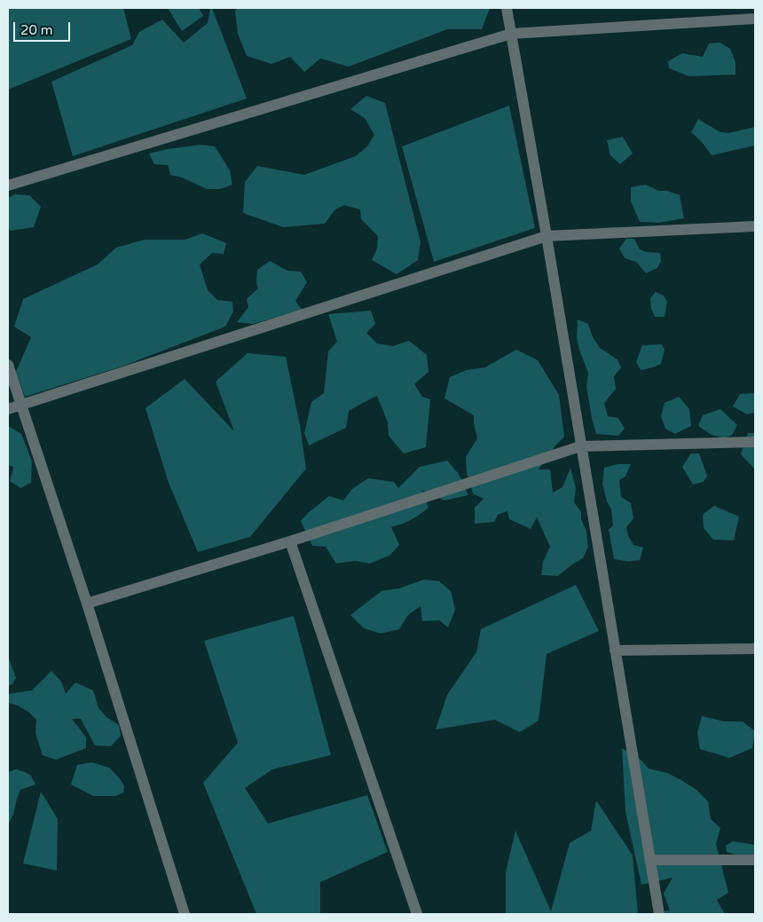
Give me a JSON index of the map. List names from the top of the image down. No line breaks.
{"scale_bar":"20 m"}
